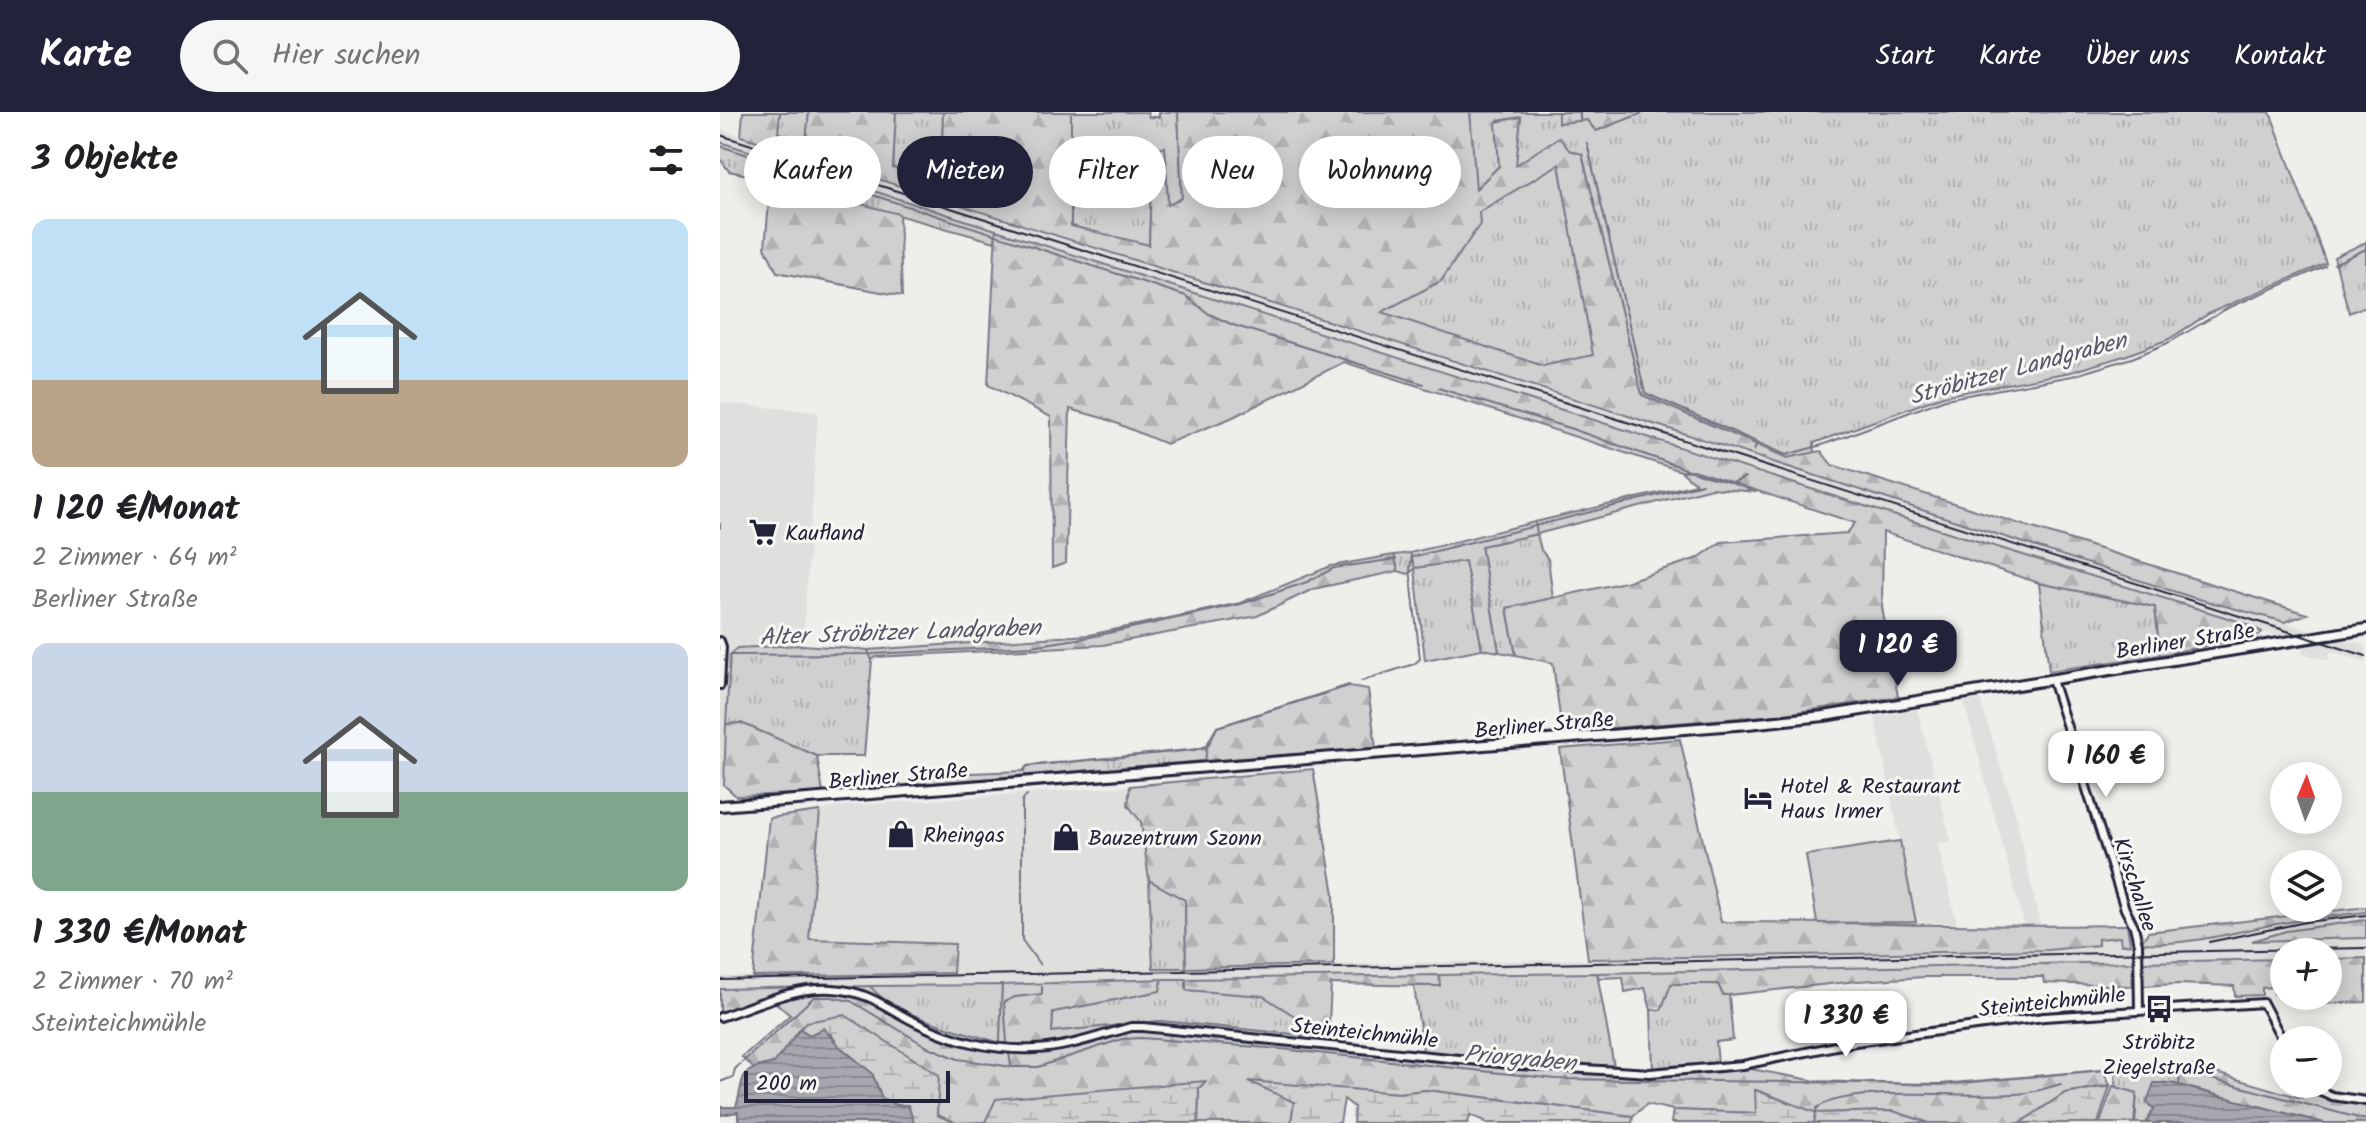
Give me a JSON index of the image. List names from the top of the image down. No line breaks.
{"streets":{"main road":["Berliner Straße"],"street":["Kirschallee","Steinteichmühle"]},"crossings":[["Berliner Straße","Kirschallee"],["Kirschallee","Steinteichmühle"]],"water":["Ströbitzer Landgraben","Alter Ströbitzer Landgraben","Priorgraben"],"places":{"supermarket":["Kaufland"],"hotel":["Hotel & Restaurant Haus Irmer"],"shop":["Rheingas","Bauzentrum Szonn"],"bus stop":["Ströbitz Ziegelstraße"]},"scale_bar":"200 m","north":"top","page":{"header":"Karte","search":"Hier suchen","nav":["Start","Karte","Über uns","Kontakt"],"heading":"3 Objekte","chip":["Kaufen","Mieten","Filter","Neu","Wohnung"],"list":[{"name":"1 120 €/Monat","note":"2 Zimmer · 64 m² · Berliner Straße"},{"name":"1 330 €/Monat","note":"2 Zimmer · 70 m² · Steinteichmühle"}],"price":["1 120 €","1 160 €","1 330 €"],"map_buttons":["+","−"],"scale":"200 m"}}
